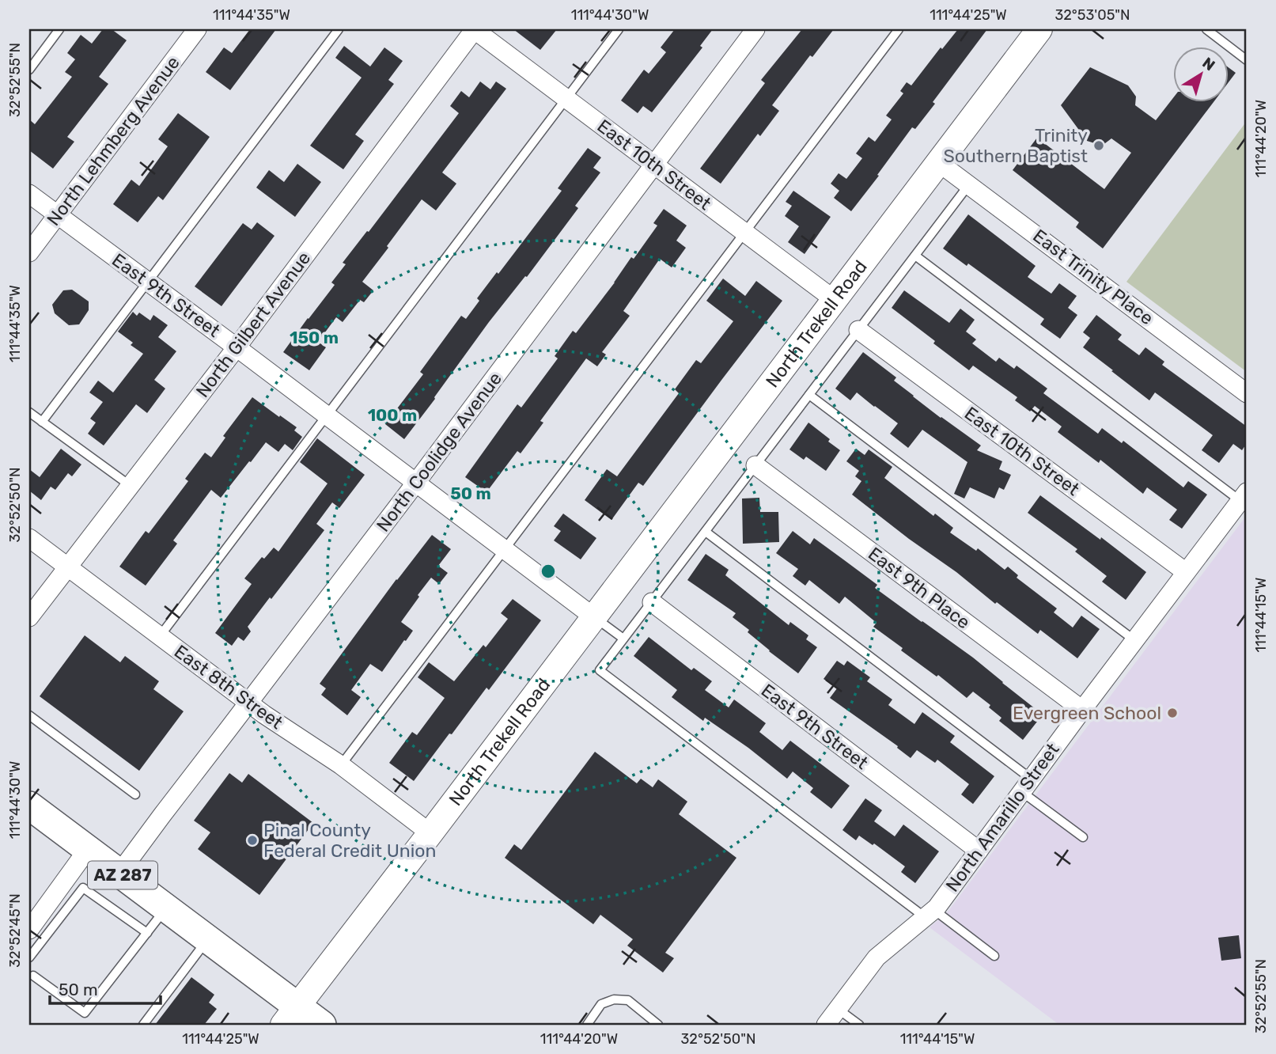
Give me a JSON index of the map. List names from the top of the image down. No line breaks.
{"streets":{"main road":["North Trekell Road","AZ 287"],"street":["North Lehmberg Avenue","East 10th Street","East Trinity Place","East 9th Street","North Gilbert Avenue","North Coolidge Avenue","East 9th Place","East 8th Street","North Amarillo Street"]},"crossings":[["North Lehmberg Avenue","East 9th Street"],["East 10th Street","North Trekell Road"],["East 10th Street","North Gilbert Avenue"],["East 10th Street","North Coolidge Avenue"],["East 10th Street","North Amarillo Street"],["East Trinity Place","North Trekell Road"],["East 9th Street","North Trekell Road"],["East 9th Street","North Gilbert Avenue"],["East 9th Street","North Coolidge Avenue"],["East 9th Street","North Amarillo Street"],["North Trekell Road","East 9th Place"],["North Trekell Road","East 8th Street"],["North Trekell Road","North Amarillo Street"],["North Trekell Road","AZ 287"],["North Gilbert Avenue","East 8th Street"],["North Coolidge Avenue","East 8th Street"],["North Coolidge Avenue","AZ 287"],["East 9th Place","North Amarillo Street"]],"places":["Trinity Southern Baptist","Evergreen School","Pinal County Federal Credit Union"],"scale_bar":"50 m","north":"top right","coordinates":["111°44'35\"W","111°44'30\"W","111°44'25\"W","32°53'05\"N","32°52'55\"N","111°44'20\"W","32°52'50\"N","111°44'15\"W","32°52'45\"N"],"rings":["150 m","100 m","50 m"]}
